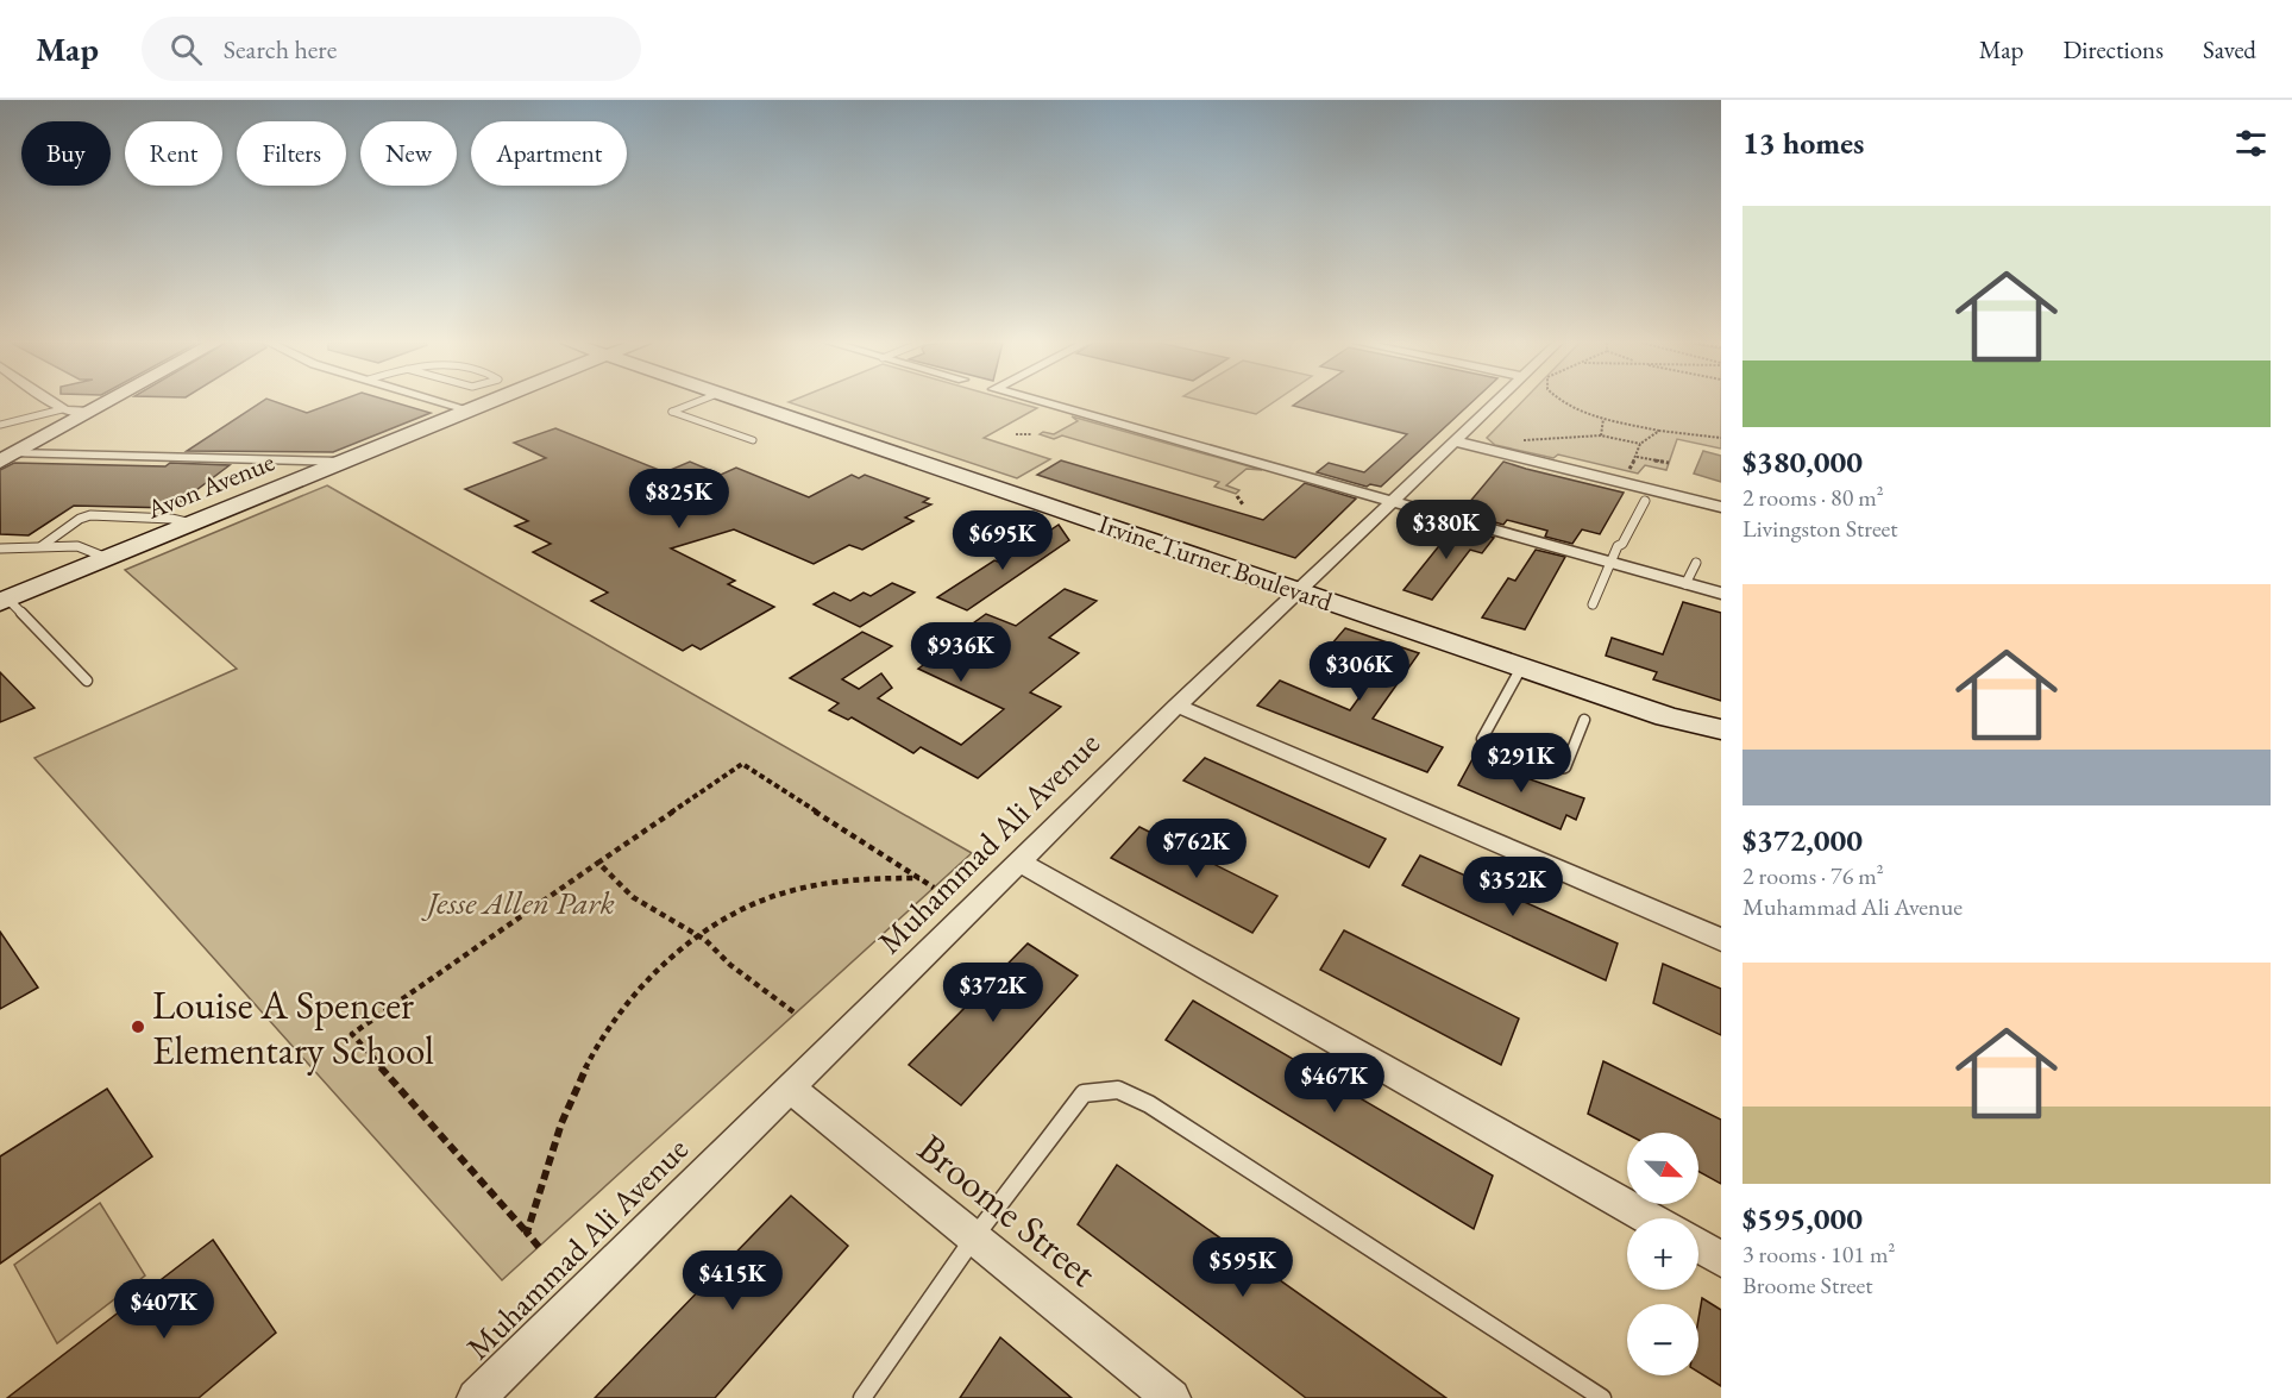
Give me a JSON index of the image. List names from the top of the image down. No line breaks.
{"streets":{"main road":["Avon Avenue","Irvine Turner Boulevard"],"street":["Muhammad Ali Avenue","Broome Street"]},"crossings":[["Irvine Turner Boulevard","Muhammad Ali Avenue"],["Muhammad Ali Avenue","Broome Street"]],"parks":["Jesse Allen Park"],"places":["Louise A Spencer Elementary School"],"north":"bottom right","page":{"header":"Map","search":"Search here","nav":["Map","Directions","Saved"],"heading":"13 homes","chip":["Buy","Rent","Filters","New","Apartment"],"list":[{"name":"$380,000","note":"2 rooms · 80 m² · Livingston Street"},{"name":"$372,000","note":"2 rooms · 76 m² · Muhammad Ali Avenue"},{"name":"$595,000","note":"3 rooms · 101 m² · Broome Street"}],"price":["$825K","$380K","$695K","$936K","$306K","$291K","$762K","$352K","$372K","$467K","$595K","$415K","$407K"],"map_buttons":["+","−"]}}
